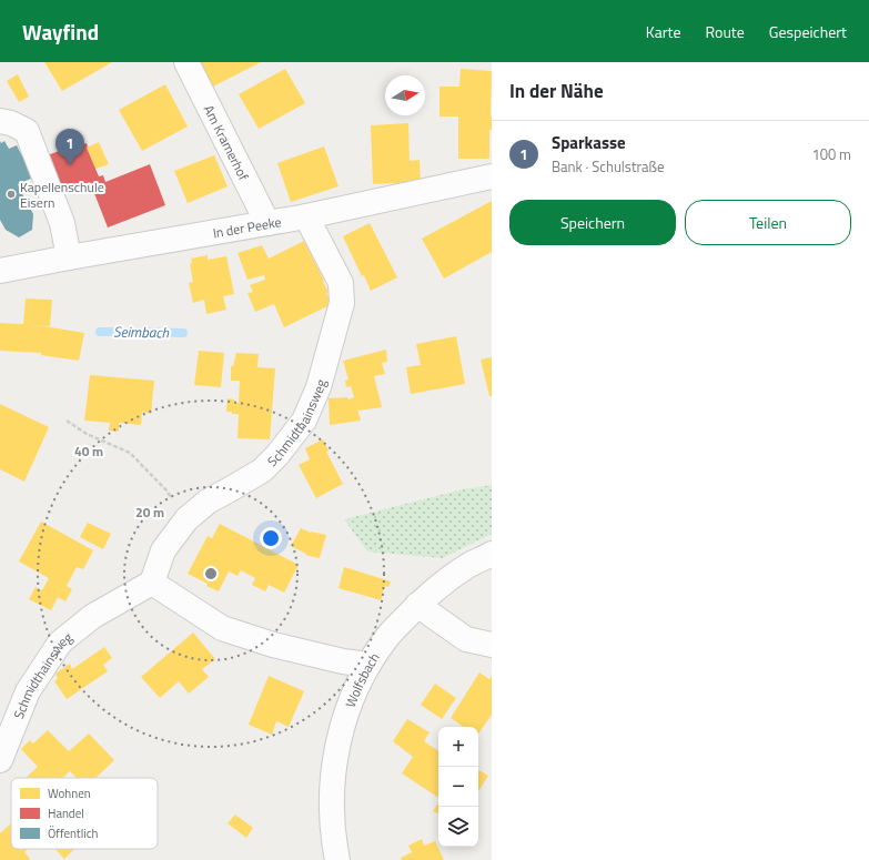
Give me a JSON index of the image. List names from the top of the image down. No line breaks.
{"streets":{"street":["Am Kramerhof","In der Peeke","Schmidthainsweg","Wolfsbach"]},"crossings":[["Am Kramerhof","In der Peeke"],["In der Peeke","Schmidthainsweg"]],"water":["Seimbach"],"places":["Kapellenschule Eisern"],"legend":["Wohnen","Handel","Öffentlich"],"north":"right","page":{"header":"Wayfind","nav":["Karte","Route","Gespeichert"],"heading":"In der Nähe","list":[{"mark":"1","name":"Sparkasse","note":"Bank · Schulstraße","value":"100 m"}],"pins":"1","buttons":["Speichern","Teilen"],"map_buttons":["+","−"]},"rings":["40 m","20 m"]}
